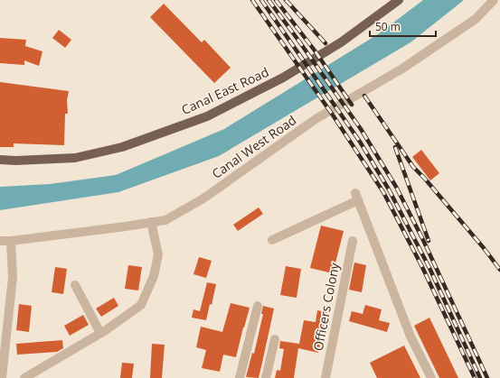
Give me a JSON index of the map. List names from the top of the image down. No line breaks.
{"streets":{"main road":["Canal East Road"],"street":["Canal West Road","Officers Colony"]},"scale_bar":"50 m"}
